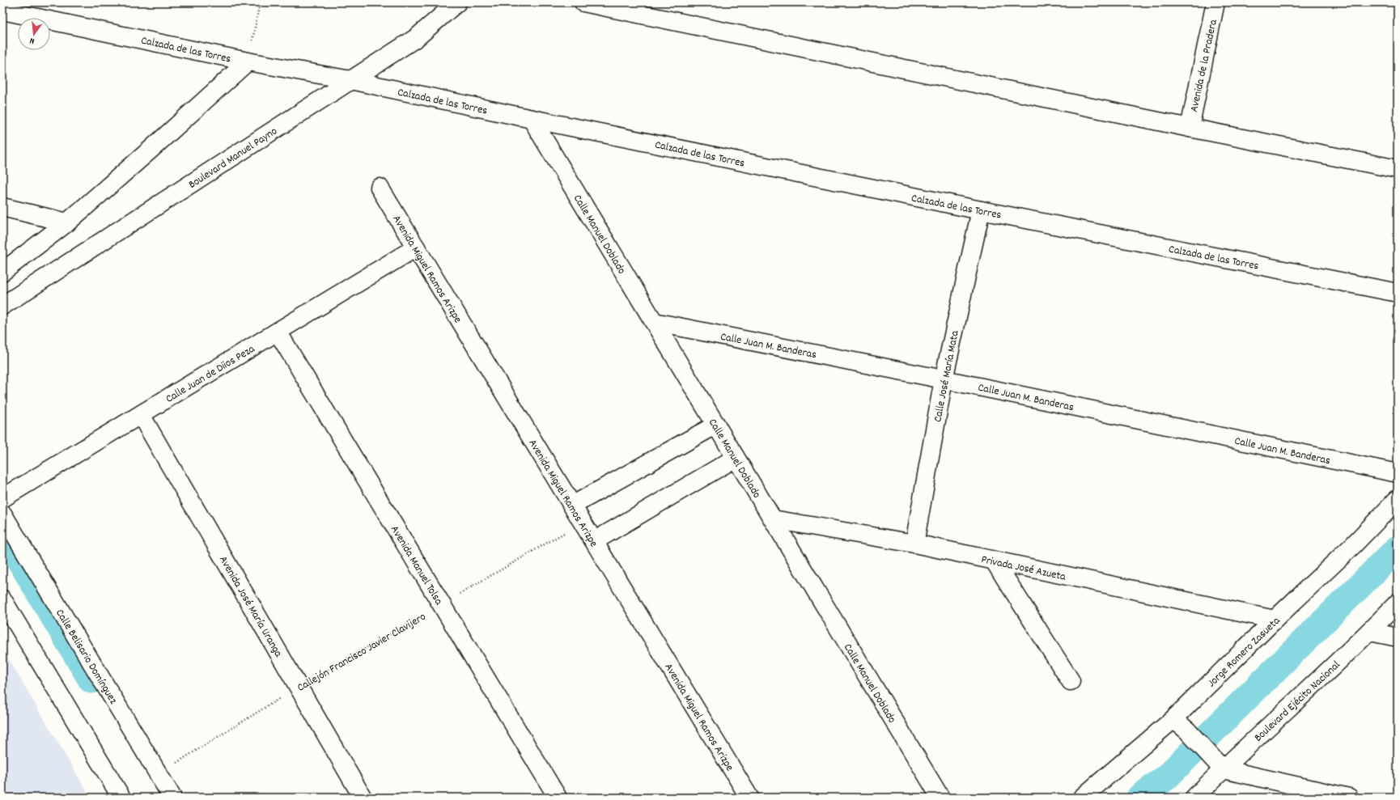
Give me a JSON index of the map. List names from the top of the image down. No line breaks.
{"streets":{"street":["Calzada de las Torres","Avenida de la Pradera","Boulevard Manuel Payno","Calle Manuel Doblado","Avenida Miguel Ramos Arizpe","Calle Juan M. Banderas","Calle Juan de Diios Peza","Calle José María Mata","Avenida Manuel Tolsa","Privada José Azueta","Avenida José María Uranga","Jorge Romero Zasueta","Calle Belisario Domínguez","Boulevard Ejécito Nacional"],"path":["Callejón Francisco Javier Clavijero"]},"crossings":[["Calzada de las Torres","Boulevard Manuel Payno"],["Calzada de las Torres","Calle Manuel Doblado"],["Calzada de las Torres","Calle José María Mata"],["Calle Manuel Doblado","Calle Juan M. Banderas"],["Calle Manuel Doblado","Privada José Azueta"],["Avenida Miguel Ramos Arizpe","Calle Juan de Diios Peza"],["Avenida Miguel Ramos Arizpe","Callejón Francisco Javier Clavijero"],["Calle Juan M. Banderas","Calle José María Mata"],["Calle Juan de Diios Peza","Avenida Manuel Tolsa"],["Calle Juan de Diios Peza","Avenida José María Uranga"],["Calle José María Mata","Privada José Azueta"],["Avenida Manuel Tolsa","Callejón Francisco Javier Clavijero"],["Privada José Azueta","Jorge Romero Zasueta"],["Avenida José María Uranga","Callejón Francisco Javier Clavijero"],["Callejón Francisco Javier Clavijero","Calle Belisario Domínguez"]],"north":"bottom"}
